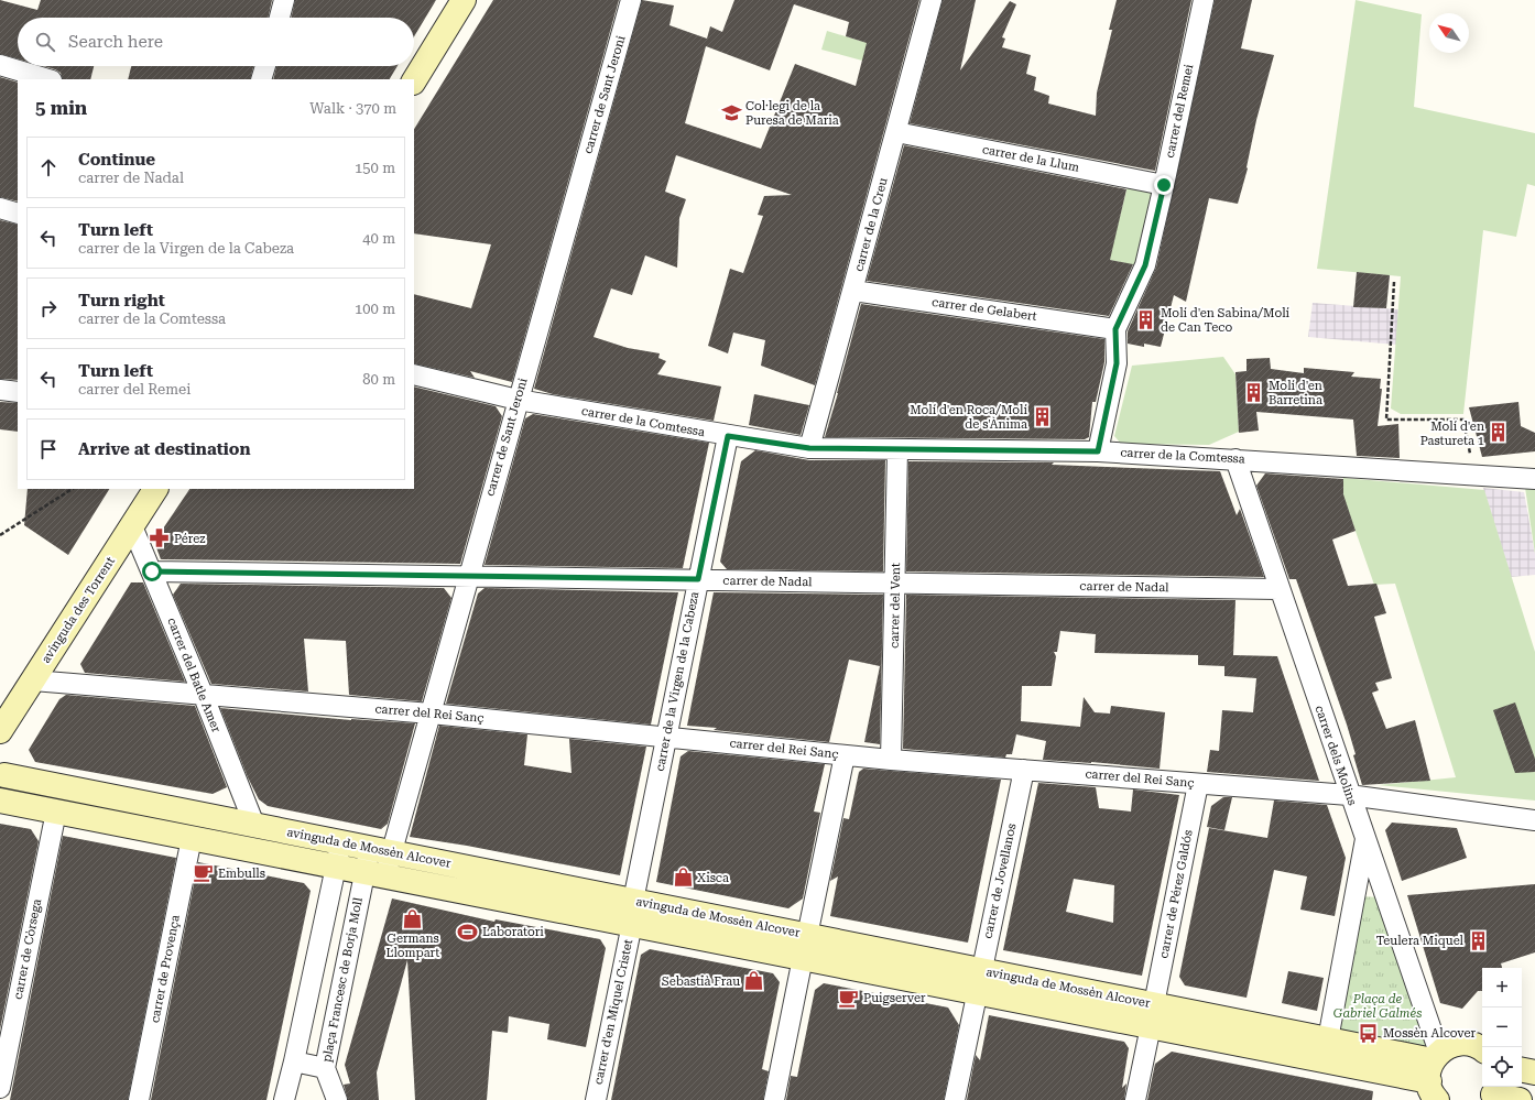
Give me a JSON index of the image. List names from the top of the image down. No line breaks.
{"streets":{"main road":["avinguda des Torrent","avinguda de Mossèn Alcover"],"street":["carrer de Sant Jeroni","carrer del Remei","carrer de la Llum","carrer de la Creu","carrer de Gelabert","carrer de la Comtessa","carrer de Nadal","carrer del Vent","carrer del Batle Amer","carrer de la Virgen de la Cabeza","carrer del Rei Sanç","carrer dels Molins","carrer de Jovellanos","carrer de Pérez Galdós","carrer de Còrsega","carrer de Provença","plaça Francesc de Borja Moll","carrer d'en Miquel Cristet"]},"crossings":[["carrer de Sant Jeroni","carrer de la Comtessa"],["carrer de Sant Jeroni","carrer de Nadal"],["carrer de Sant Jeroni","carrer del Rei Sanç"],["carrer de Sant Jeroni","avinguda de Mossèn Alcover"],["carrer de Sant Jeroni","plaça Francesc de Borja Moll"],["carrer del Remei","carrer de la Llum"],["carrer del Remei","carrer de Gelabert"],["carrer del Remei","carrer de la Comtessa"],["carrer de la Llum","carrer de la Creu"],["carrer de la Creu","carrer de Gelabert"],["carrer de la Creu","carrer de la Comtessa"],["carrer de la Comtessa","carrer del Vent"],["carrer de la Comtessa","carrer de la Virgen de la Cabeza"],["carrer de la Comtessa","carrer dels Molins"],["carrer de Nadal","carrer del Vent"],["carrer de Nadal","carrer del Batle Amer"],["carrer de Nadal","carrer de la Virgen de la Cabeza"],["carrer de Nadal","carrer dels Molins"],["carrer del Vent","carrer del Rei Sanç"],["avinguda des Torrent","carrer del Batle Amer"],["avinguda des Torrent","carrer del Rei Sanç"],["carrer del Batle Amer","carrer del Rei Sanç"],["carrer del Batle Amer","avinguda de Mossèn Alcover"],["carrer de la Virgen de la Cabeza","carrer del Rei Sanç"],["carrer de la Virgen de la Cabeza","avinguda de Mossèn Alcover"],["carrer del Rei Sanç","carrer dels Molins"],["carrer del Rei Sanç","carrer de Jovellanos"],["carrer del Rei Sanç","carrer de Pérez Galdós"],["carrer dels Molins","avinguda de Mossèn Alcover"],["avinguda de Mossèn Alcover","carrer de Jovellanos"],["avinguda de Mossèn Alcover","carrer de Pérez Galdós"],["avinguda de Mossèn Alcover","carrer de Còrsega"],["avinguda de Mossèn Alcover","carrer de Provença"],["avinguda de Mossèn Alcover","plaça Francesc de Borja Moll"],["avinguda de Mossèn Alcover","carrer d'en Miquel Cristet"]],"parks":["Plaça de Gabriel Galmés"],"places":{"school or university":["Col·legi de la Puresa de Maria"],"building":["Molí d'en Sabina/Molí de Can Teco","Molí d'en Barretina","Molí d'en Roca/Molí de s'Ànima","Molí d'en Pastureta 1","Teulera Miquel"],"pharmacy":["Pérez"],"cafe":["Embulls","Puigserver"],"shop":["Xisca","Germans Llompart","Sebastià Frau"],"sports":["Laboratori"],"bus stop":["Mossèn Alcover"]},"north":"top left","page":{"search":"Search here","heading":["5 min","Walk · 370 m"],"list":[["Continue","carrer de Nadal","150 m"],["Turn left","carrer de la Virgen de la Cabeza","40 m"],["Turn right","carrer de la Comtessa","100 m"],["Turn left","carrer del Remei","80 m"],"Arrive at destination"],"map_buttons":["+","−"]}}
